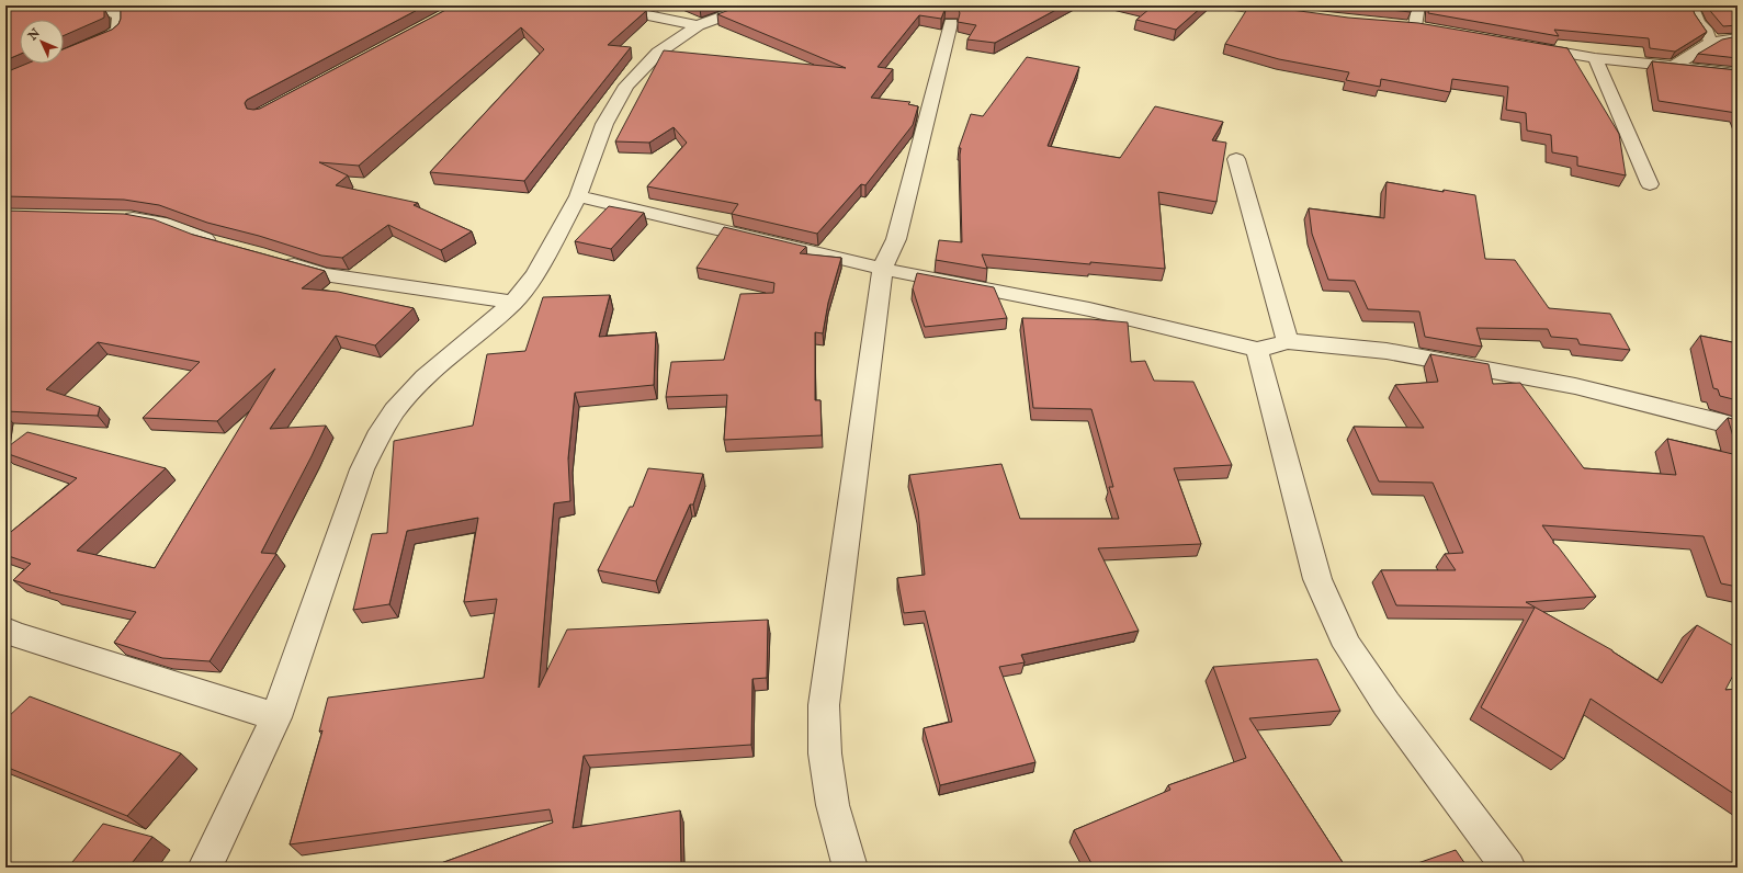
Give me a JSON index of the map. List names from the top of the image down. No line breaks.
{"north":"top left"}
